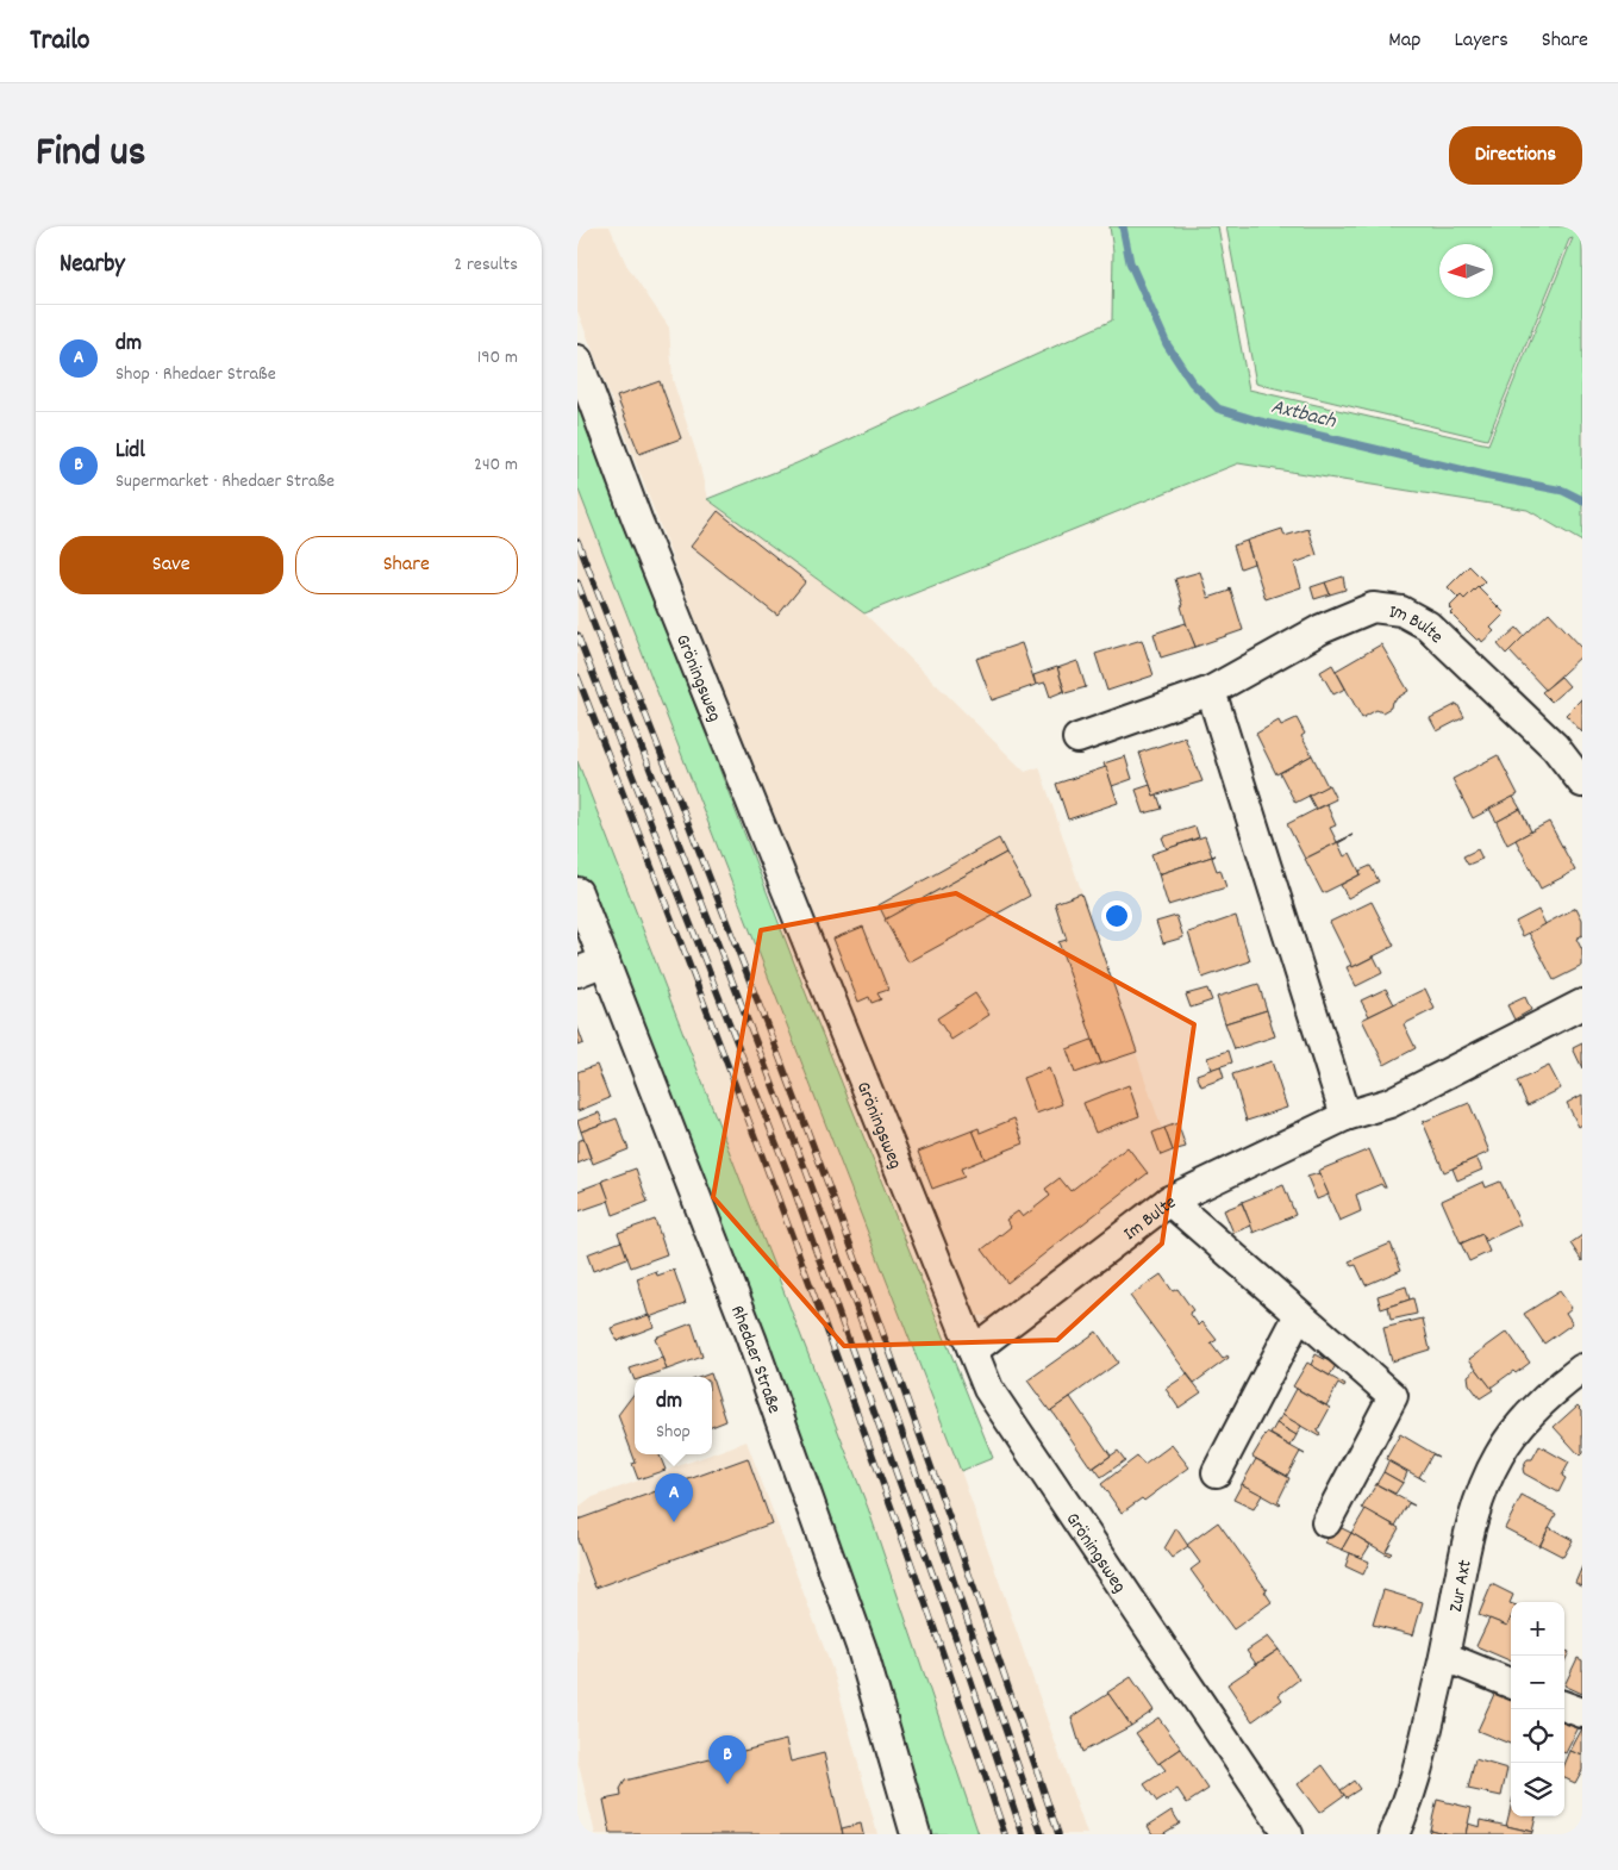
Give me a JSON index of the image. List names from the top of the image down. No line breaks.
{"streets":{"street":["Im Bulte","Gröningsweg","Rhedaer Straße","Zur Axt"]},"crossings":[["Im Bulte","Gröningsweg"]],"water":["Axtbach"],"north":"left","page":{"header":"Trailo","nav":["Map","Layers","Share"],"title":"Find us","buttons":["Directions",["Save","Share"]],"heading":["Nearby","2 results"],"list":[{"mark":"A","name":"dm","note":"Shop · Rhedaer Straße","value":"190 m"},{"mark":"B","name":"Lidl","note":"Supermarket · Rhedaer Straße","value":"240 m"}],"popup":["dm","Shop"],"pins":["A","B"],"map_buttons":["+","−"]}}
